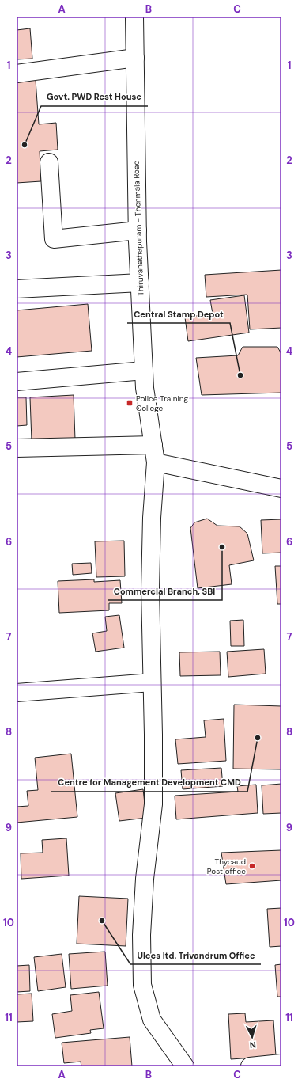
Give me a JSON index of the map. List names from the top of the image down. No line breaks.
{"streets":{"street":["Thiruvanathapuram - Thenmala Road"]},"places":{"other":["Govt. PWD Rest House","Central Stamp Depot","Commercial Branch, SBI","Centre for Management Development CMD","Thycaud Post office","Ulccs ltd. Trivandrum Office"],"transit":["Police Training College"]},"north":"bottom","grid":{"columns":["A","B","C"],"rows":["1","2","3","4","5","6","7","8","9","10","11"]}}
